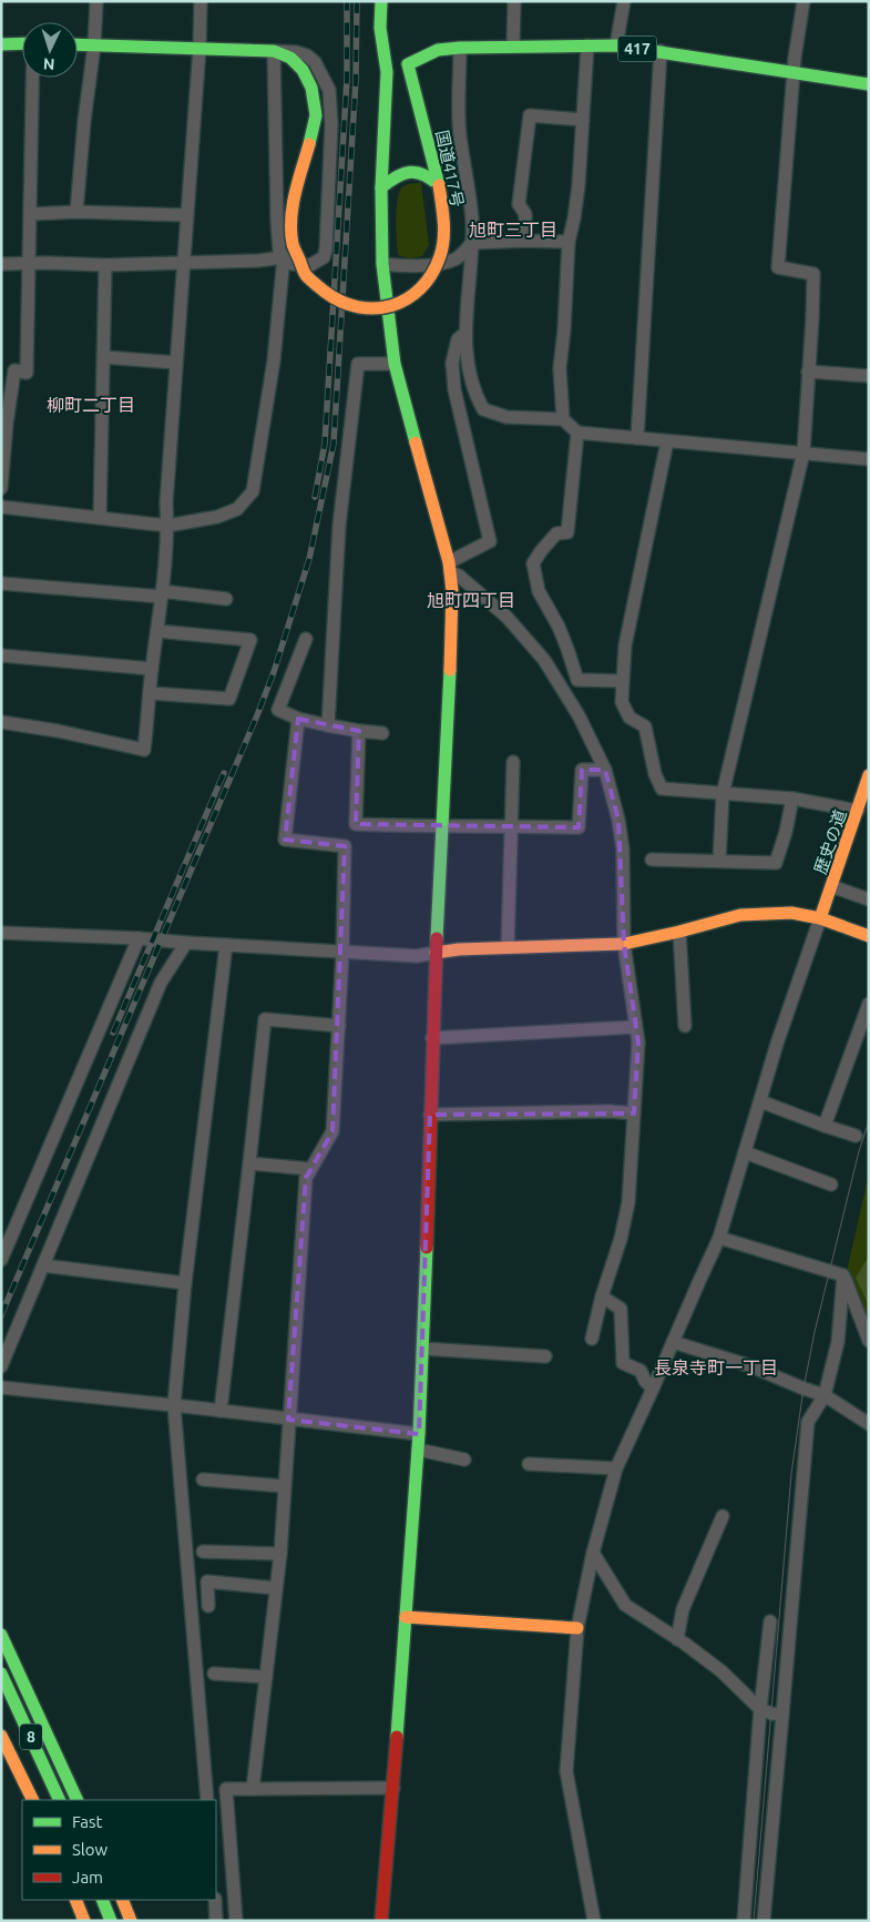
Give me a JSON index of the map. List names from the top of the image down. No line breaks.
{"streets":{"main road":["417","国道417号","歴史の道","8"]},"crossings":[["417","国道417号"]],"districts":["旭町三丁目","柳町二丁目","旭町四丁目","長泉寺町一丁目"],"legend":["Fast","Slow","Jam"],"north":"bottom"}
